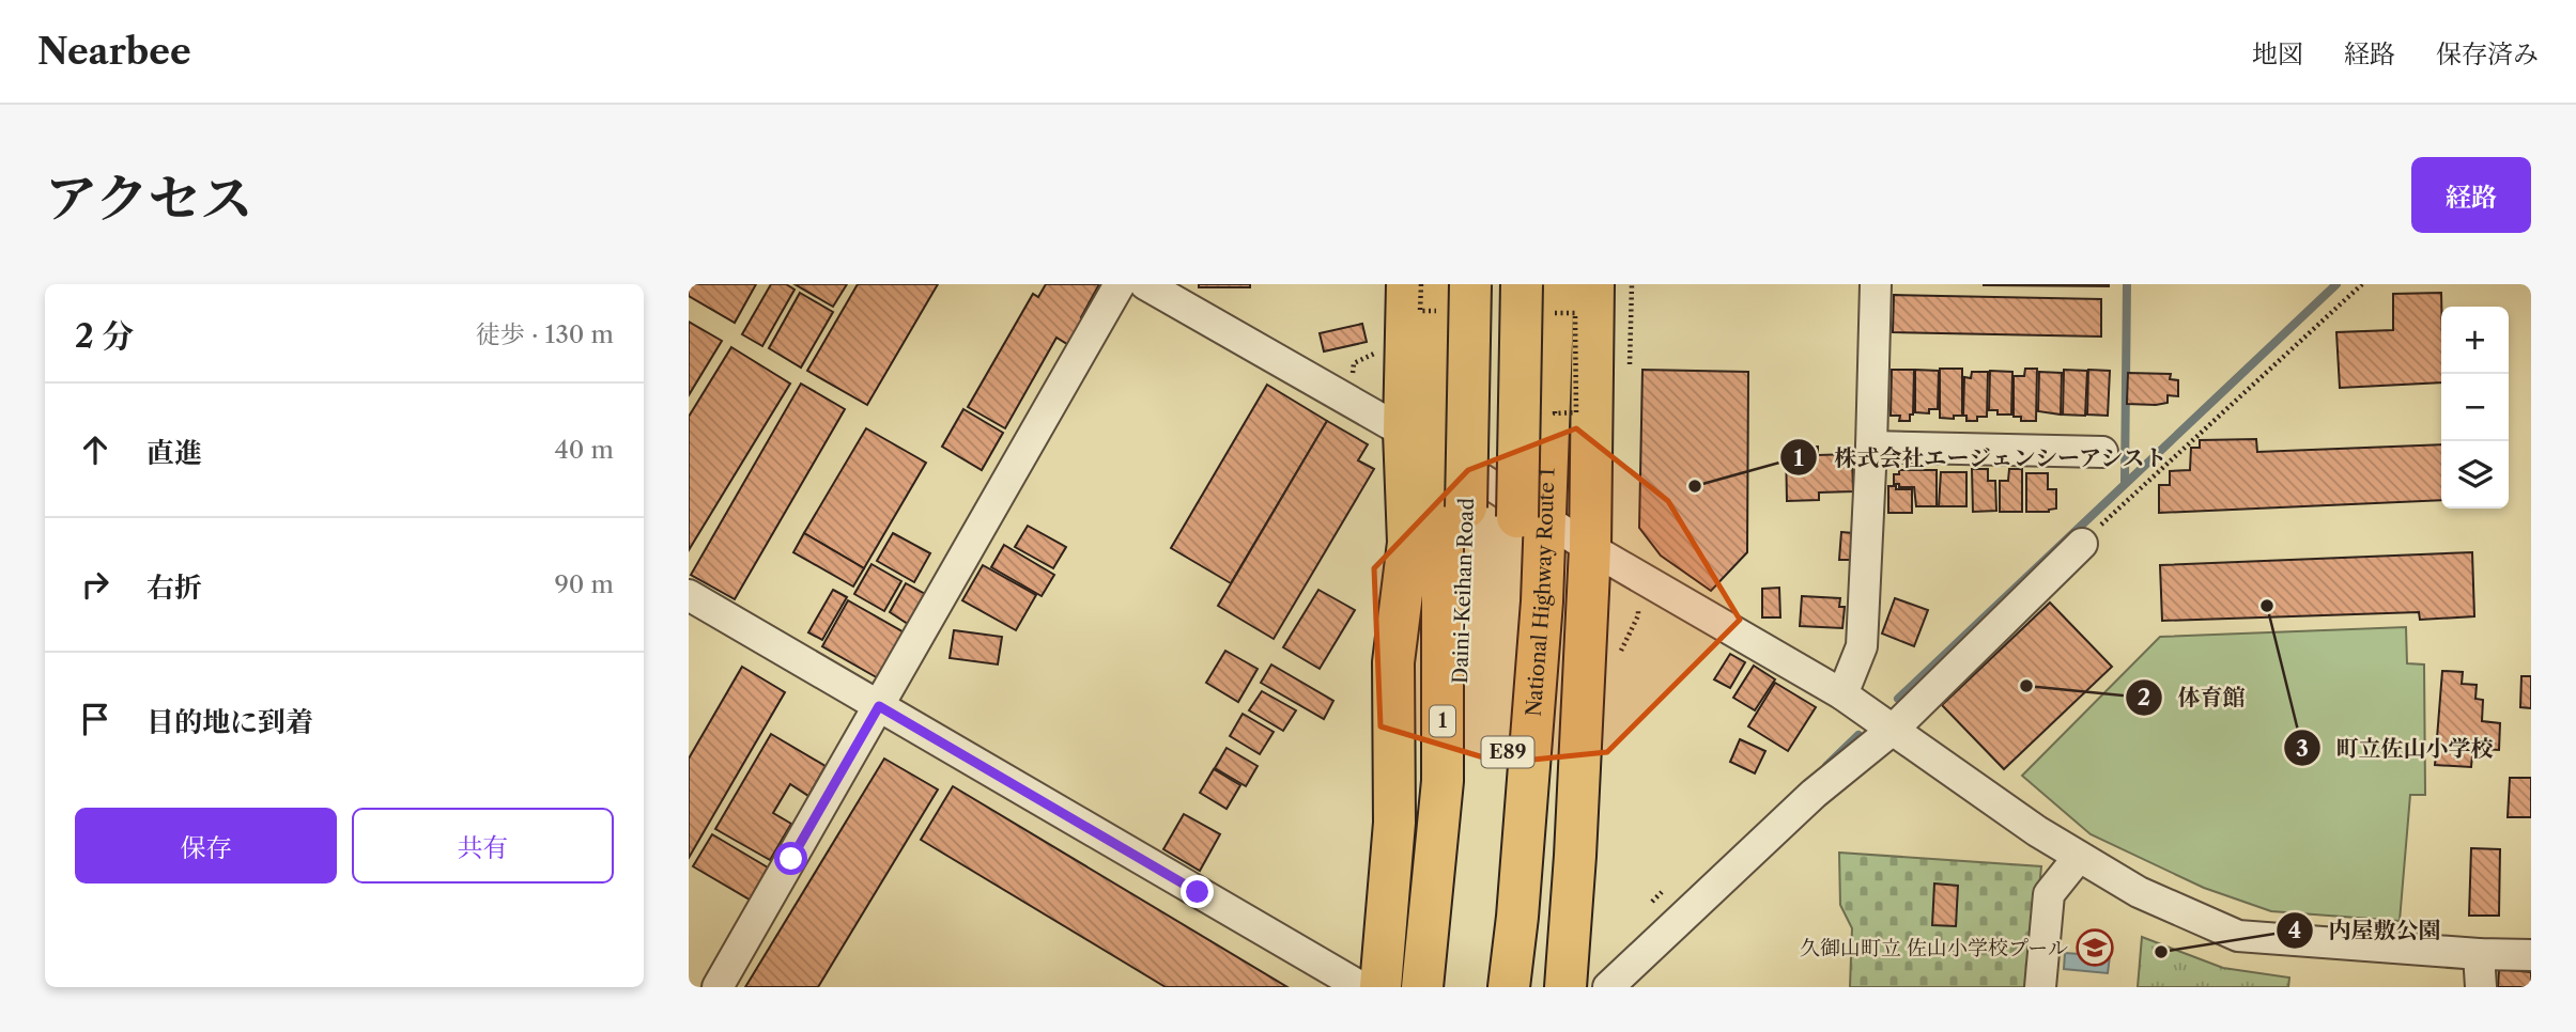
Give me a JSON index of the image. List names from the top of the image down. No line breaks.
{"streets":{"highway":["Daini-Keihan Road","National Highway Route 1","1","E89"]},"places":{"other":["株式会社エージェンシーアシスト","町立佐山小学校","体育館","内屋敷公園"],"school or university":["久御山町立 佐山小学校プール"]},"page":{"header":"Nearbee","nav":["地図","経路","保存済み"],"title":"アクセス","buttons":["経路",["保存","共有"]],"heading":["2 分","徒歩 · 130 m"],"map_buttons":["+","−"],"list":[["直進","40 m"],["右折","90 m"],"目的地に到着"]}}
